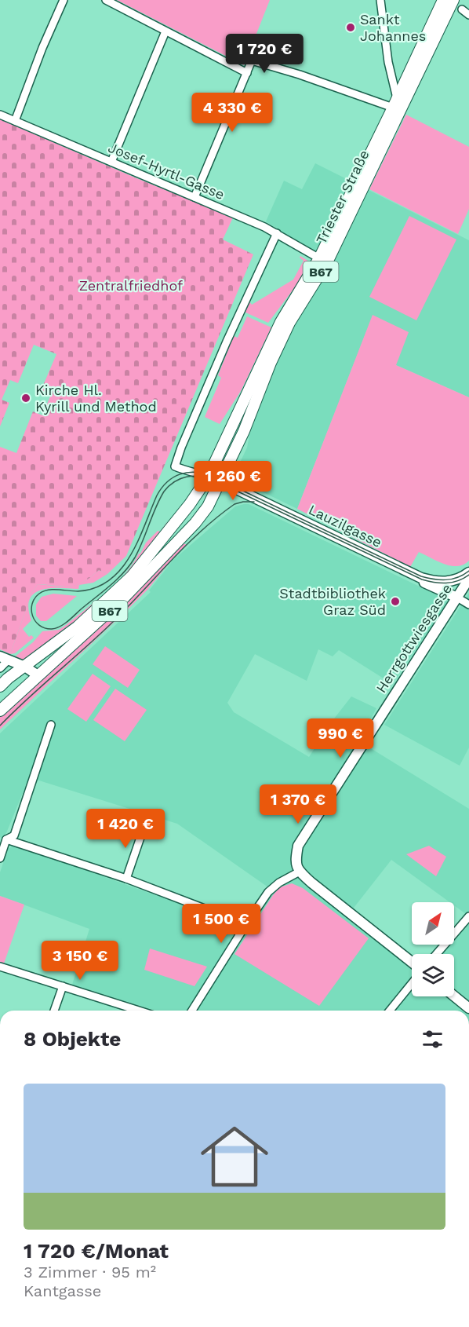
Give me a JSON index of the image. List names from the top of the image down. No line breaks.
{"streets":{"main road":["Triester Straße","B67"],"street":["Josef-Hyrtl-Gasse","Lauzilgasse","Herrgottwiesgasse"]},"crossings":[["Josef-Hyrtl-Gasse","Triester Straße"],["Triester Straße","Lauzilgasse"],["Lauzilgasse","Herrgottwiesgasse"]],"parks":["Zentralfriedhof"],"places":["Sankt Johannes","Kirche Hl. Kyrill und Method","Stadtbibliothek Graz Süd"],"north":"top right","page":{"price":["1 720 €","4 330 €","1 260 €","990 €","1 370 €","1 420 €","1 500 €","3 150 €"],"heading":"8 Objekte","list":[{"name":"1 720 €/Monat","note":"3 Zimmer · 95 m² · Kantgasse"}]}}
